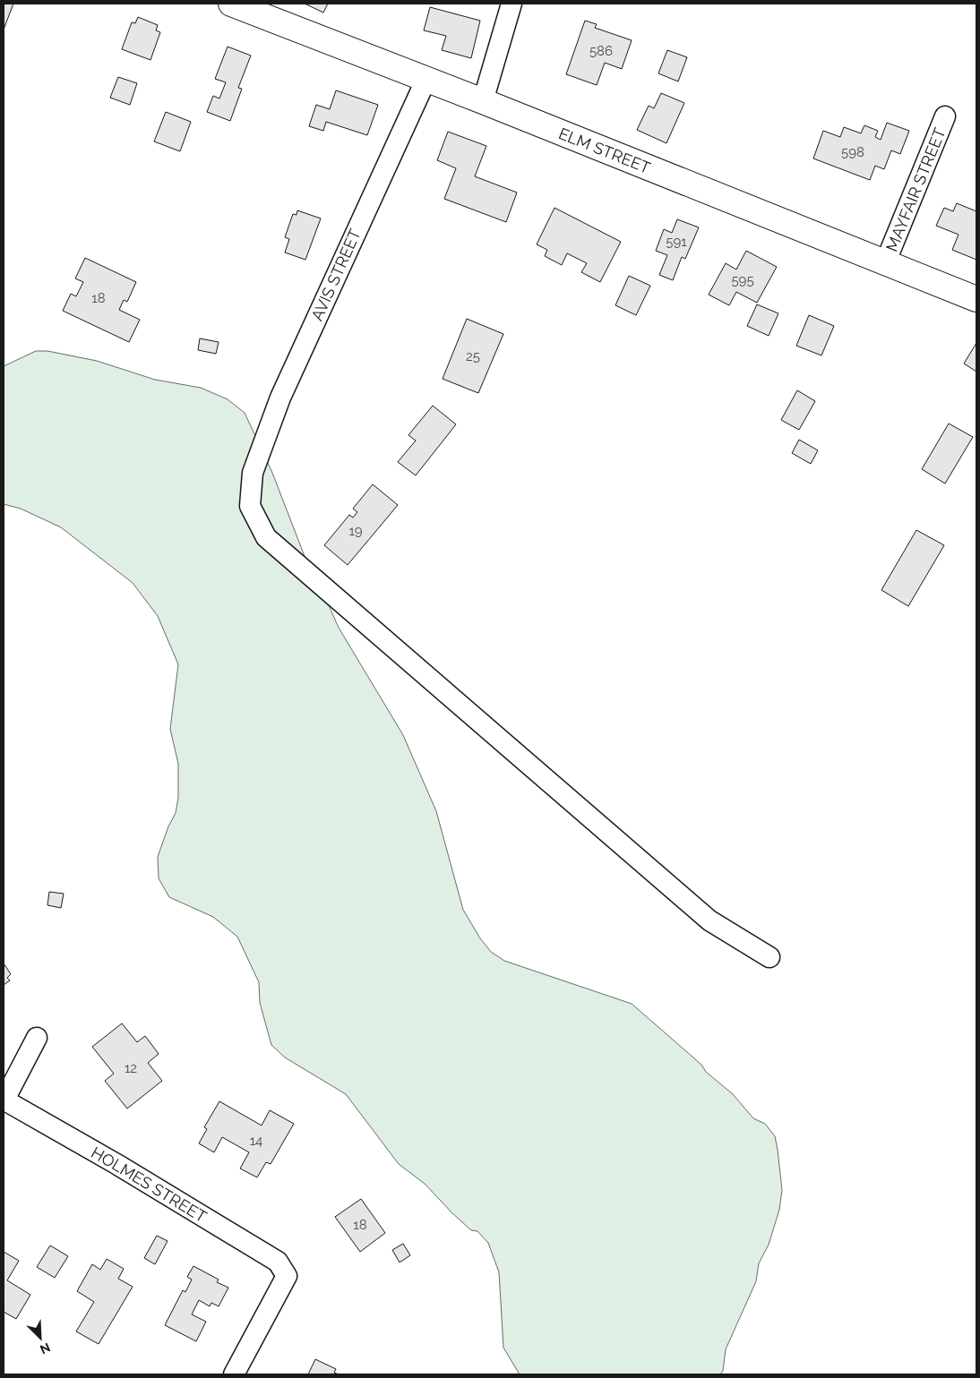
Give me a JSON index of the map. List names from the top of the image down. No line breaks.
{"streets":{"street":["ELM STREET","MAYFAIR STREET","AVIS STREET","HOLMES STREET"]},"crossings":[["ELM STREET","MAYFAIR STREET"],["ELM STREET","AVIS STREET"]],"house_numbers":["586","598","591","595","18","25","19","12","14","18"],"north":"bottom right"}
